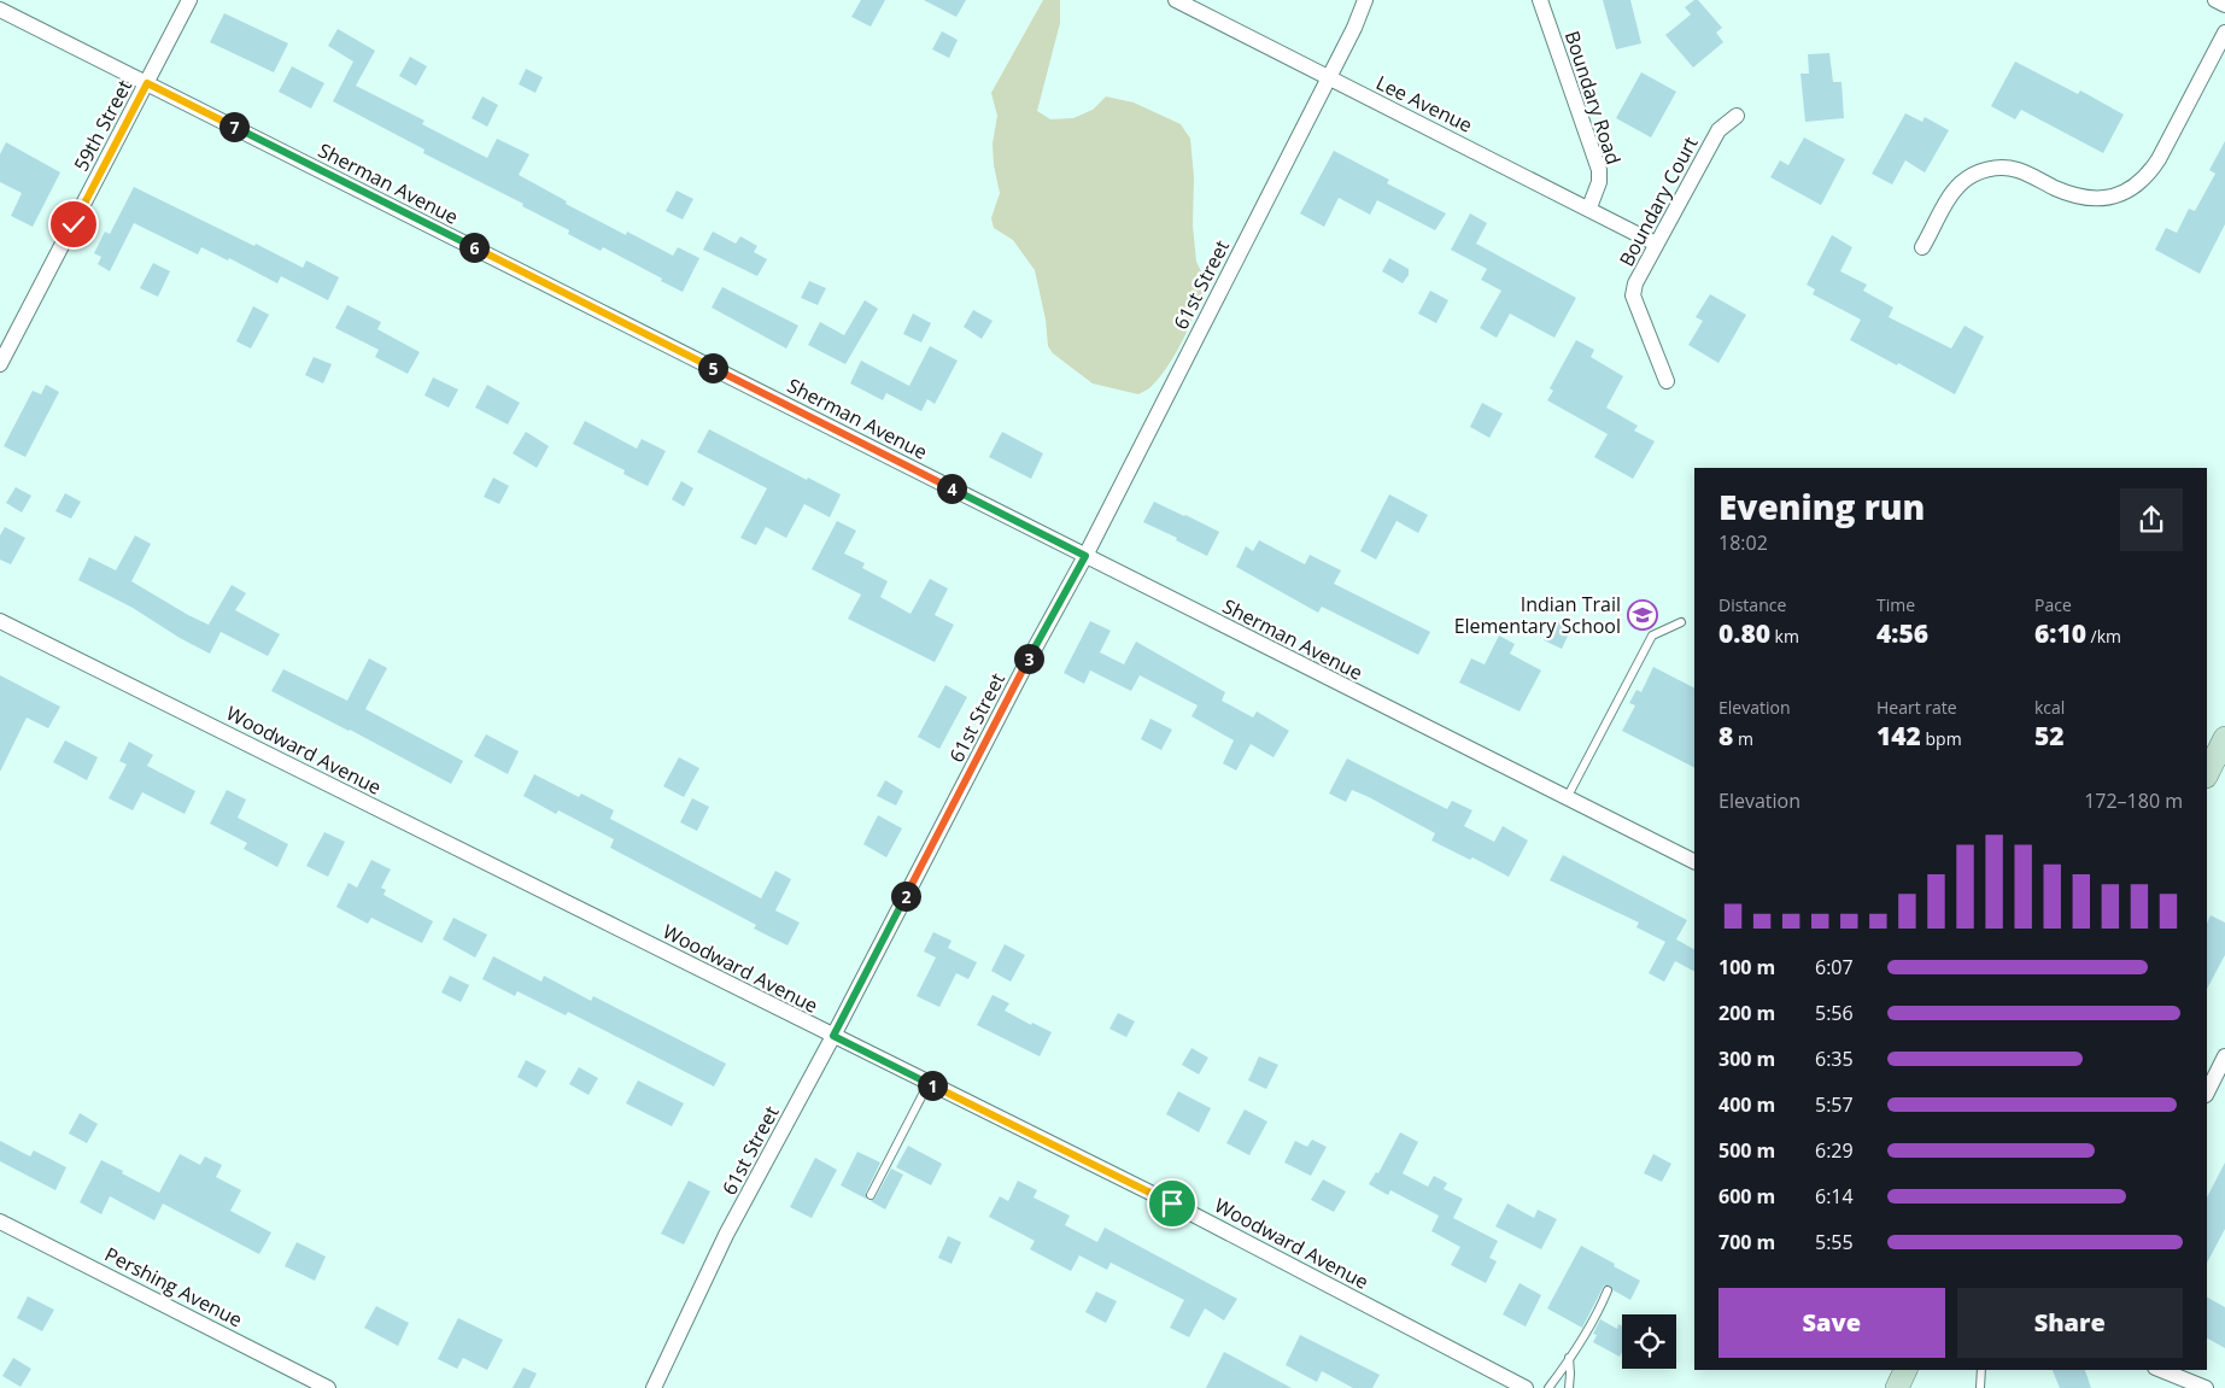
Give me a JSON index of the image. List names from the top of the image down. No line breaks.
{"streets":{"street":["Boundary Road","Lee Avenue","59th Street","Sherman Avenue","Boundary Court","61st Street","Woodward Avenue","Pershing Avenue"]},"crossings":[["Boundary Road","Lee Avenue"],["Lee Avenue","Boundary Court"],["Lee Avenue","61st Street"],["59th Street","Sherman Avenue"],["Sherman Avenue","61st Street"],["61st Street","Woodward Avenue"]],"places":{"school or university":["Indian Trail Elementary School"]},"page":{"pins":["7","6","5","4","3","2","1"],"heading":["Evening run","18:02"],"stats":[["Distance","0.80 km"],["Time","4:56"],["Pace","6:10 /km"],["Elevation","8 m"],["Heart rate","142 bpm"],["kcal","52"]],"chart":["Elevation","172–180 m"],"list":[{"name":"100 m","note":"6:07"},{"name":"200 m","note":"5:56"},{"name":"300 m","note":"6:35"},{"name":"400 m","note":"5:57"},{"name":"500 m","note":"6:29"},{"name":"600 m","note":"6:14"},{"name":"700 m","note":"5:55"}],"buttons":["Save","Share"]}}
